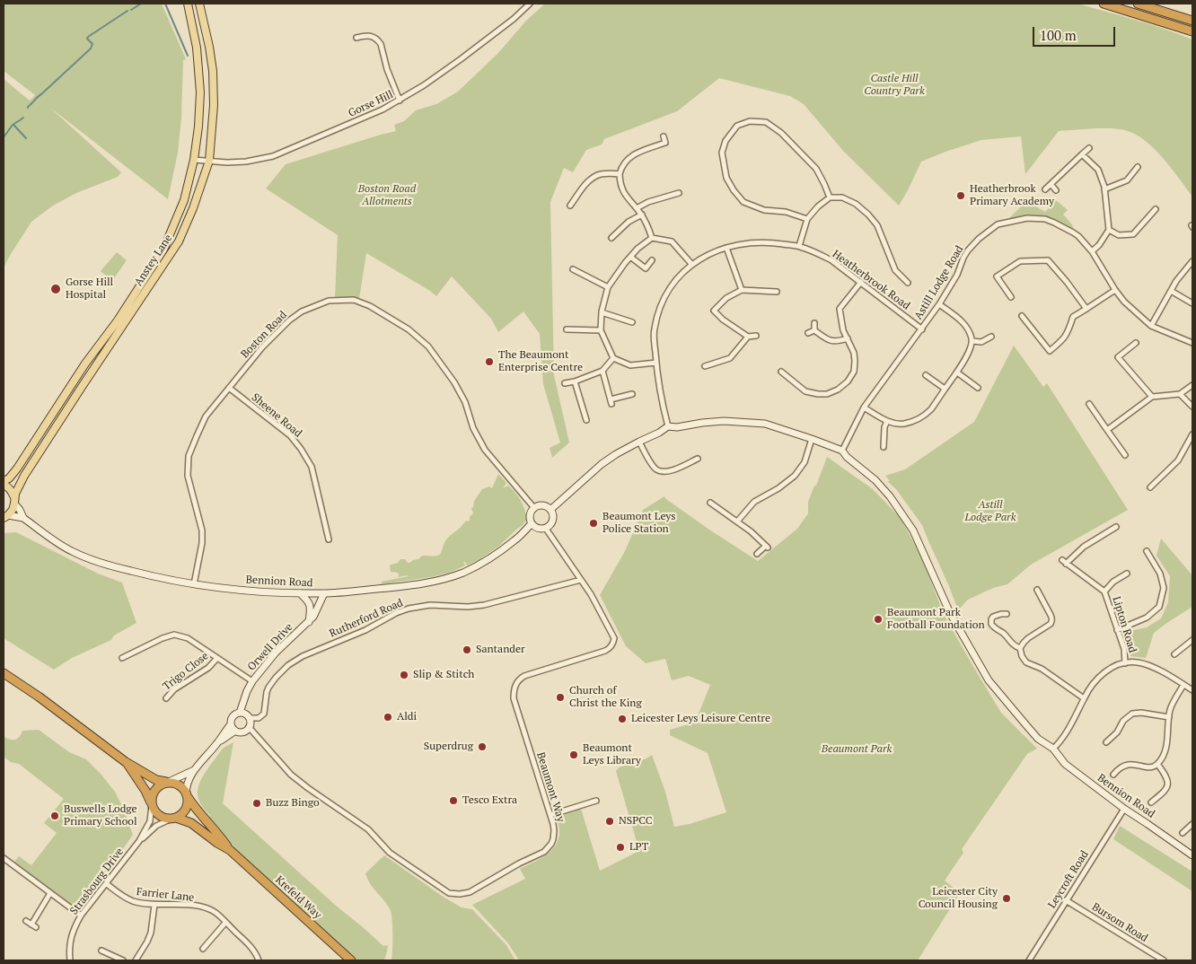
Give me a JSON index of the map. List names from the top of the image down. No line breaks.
{"streets":{"highway":["Krefeld Way"],"main road":["Anstey Lane"],"street":["Gorse Hill","Heatherbrook Road","Astill Lodge Road","Boston Road","Sheene Road","Bennion Road","Rutherford Road","Lipton Road","Orwell Drive","Trigo Close","Beaumont Way","Leycroft Road","Strasbourg Drive","Farrier Lane","Bursom Road"]},"crossings":[["Gorse Hill","Anstey Lane"],["Anstey Lane","Bennion Road"],["Heatherbrook Road","Astill Lodge Road"],["Astill Lodge Road","Bennion Road"],["Boston Road","Sheene Road"],["Boston Road","Bennion Road"],["Boston Road","Beaumont Way"],["Bennion Road","Orwell Drive"],["Bennion Road","Beaumont Way"],["Bennion Road","Leycroft Road"],["Rutherford Road","Orwell Drive"],["Rutherford Road","Beaumont Way"],["Orwell Drive","Beaumont Way"],["Leycroft Road","Bursom Road"],["Strasbourg Drive","Farrier Lane"],["Strasbourg Drive","Krefeld Way"]],"parks":["Castle Hill Country Park","Boston Road Allotments","Astill Lodge Park","Beaumont Park"],"places":["Heatherbrook Primary Academy","Gorse Hill Hospital","The Beaumont Enterprise Centre","Beaumont Leys Police Station","Beaumont Park Football Foundation","Santander","Slip & Stitch","Church of Christ the King","Aldi","Leicester Leys Leisure Centre","Superdrug","Beaumont Leys Library","Tesco Extra","Buzz Bingo","Buswells Lodge Primary School","NSPCC","LPT","Leicester City Council Housing"],"scale_bar":"100 m"}
